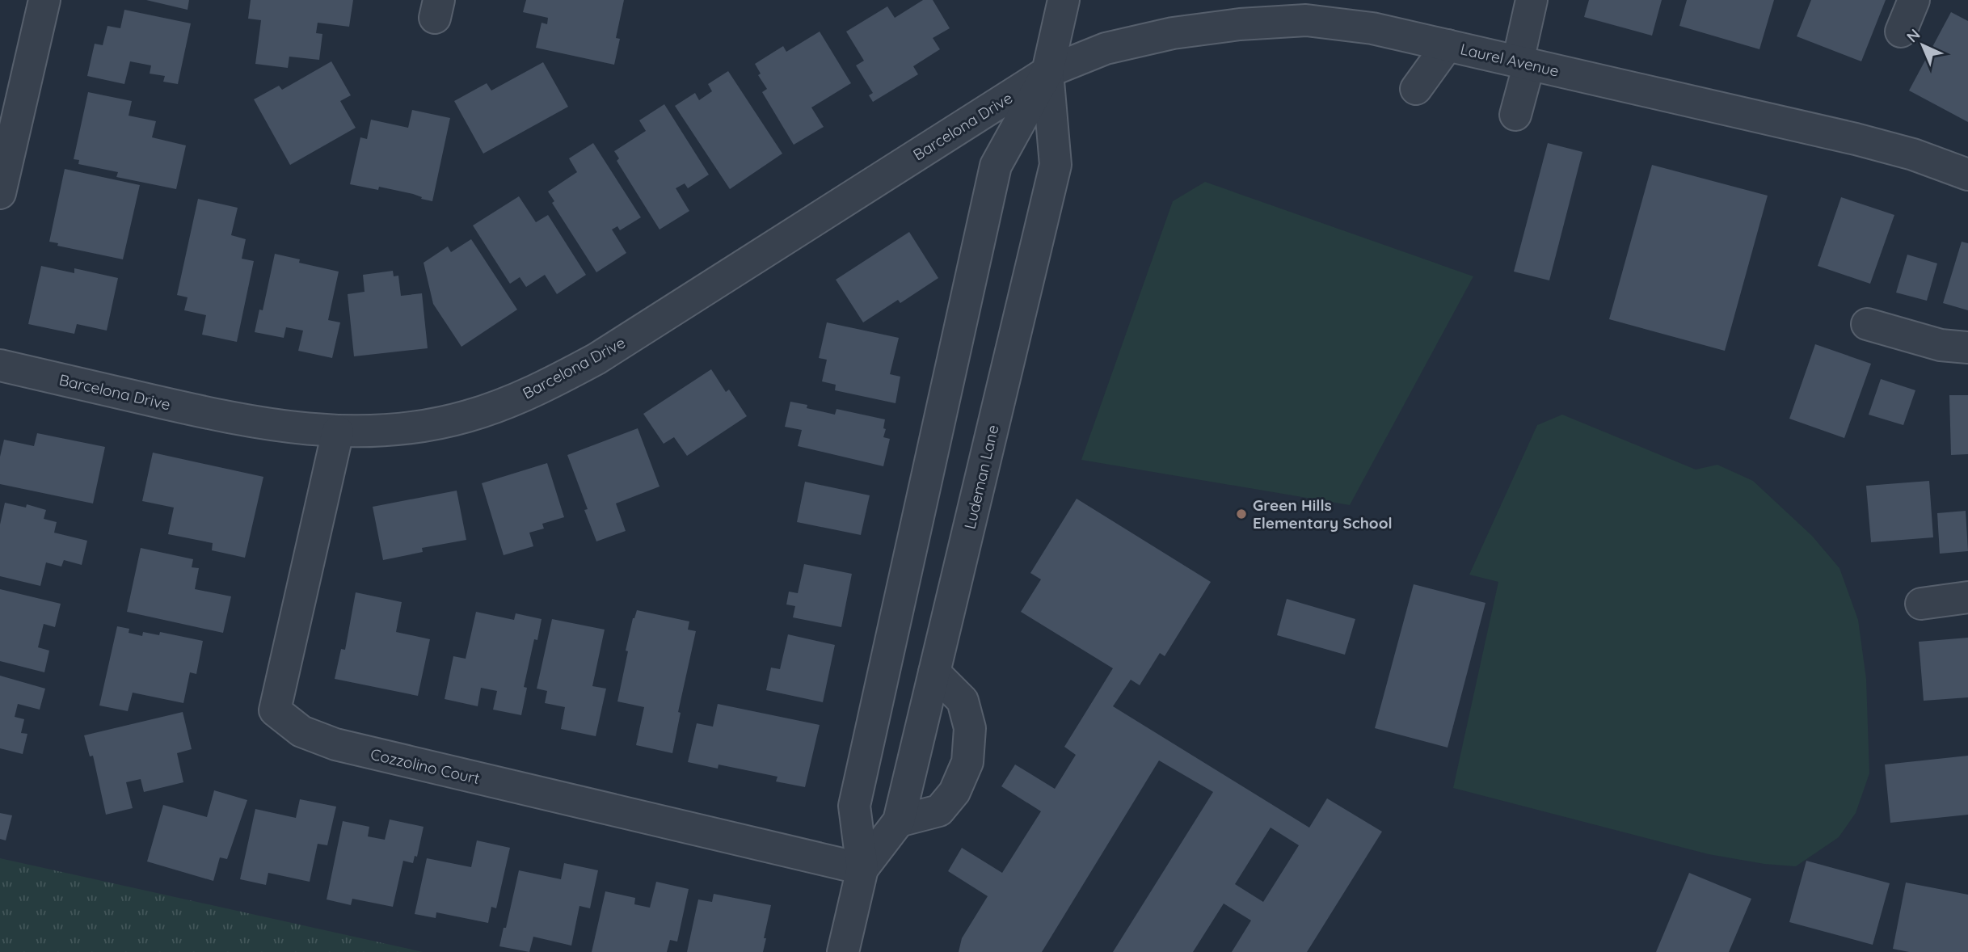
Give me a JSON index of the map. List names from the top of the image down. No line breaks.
{"streets":{"street":["Laurel Avenue","Barcelona Drive","Ludeman Lane","Cozzolino Court"]},"crossings":[["Laurel Avenue","Barcelona Drive"],["Laurel Avenue","Ludeman Lane"],["Barcelona Drive","Ludeman Lane"],["Barcelona Drive","Cozzolino Court"],["Ludeman Lane","Cozzolino Court"]],"places":["Green Hills Elementary School"],"north":"top left"}
